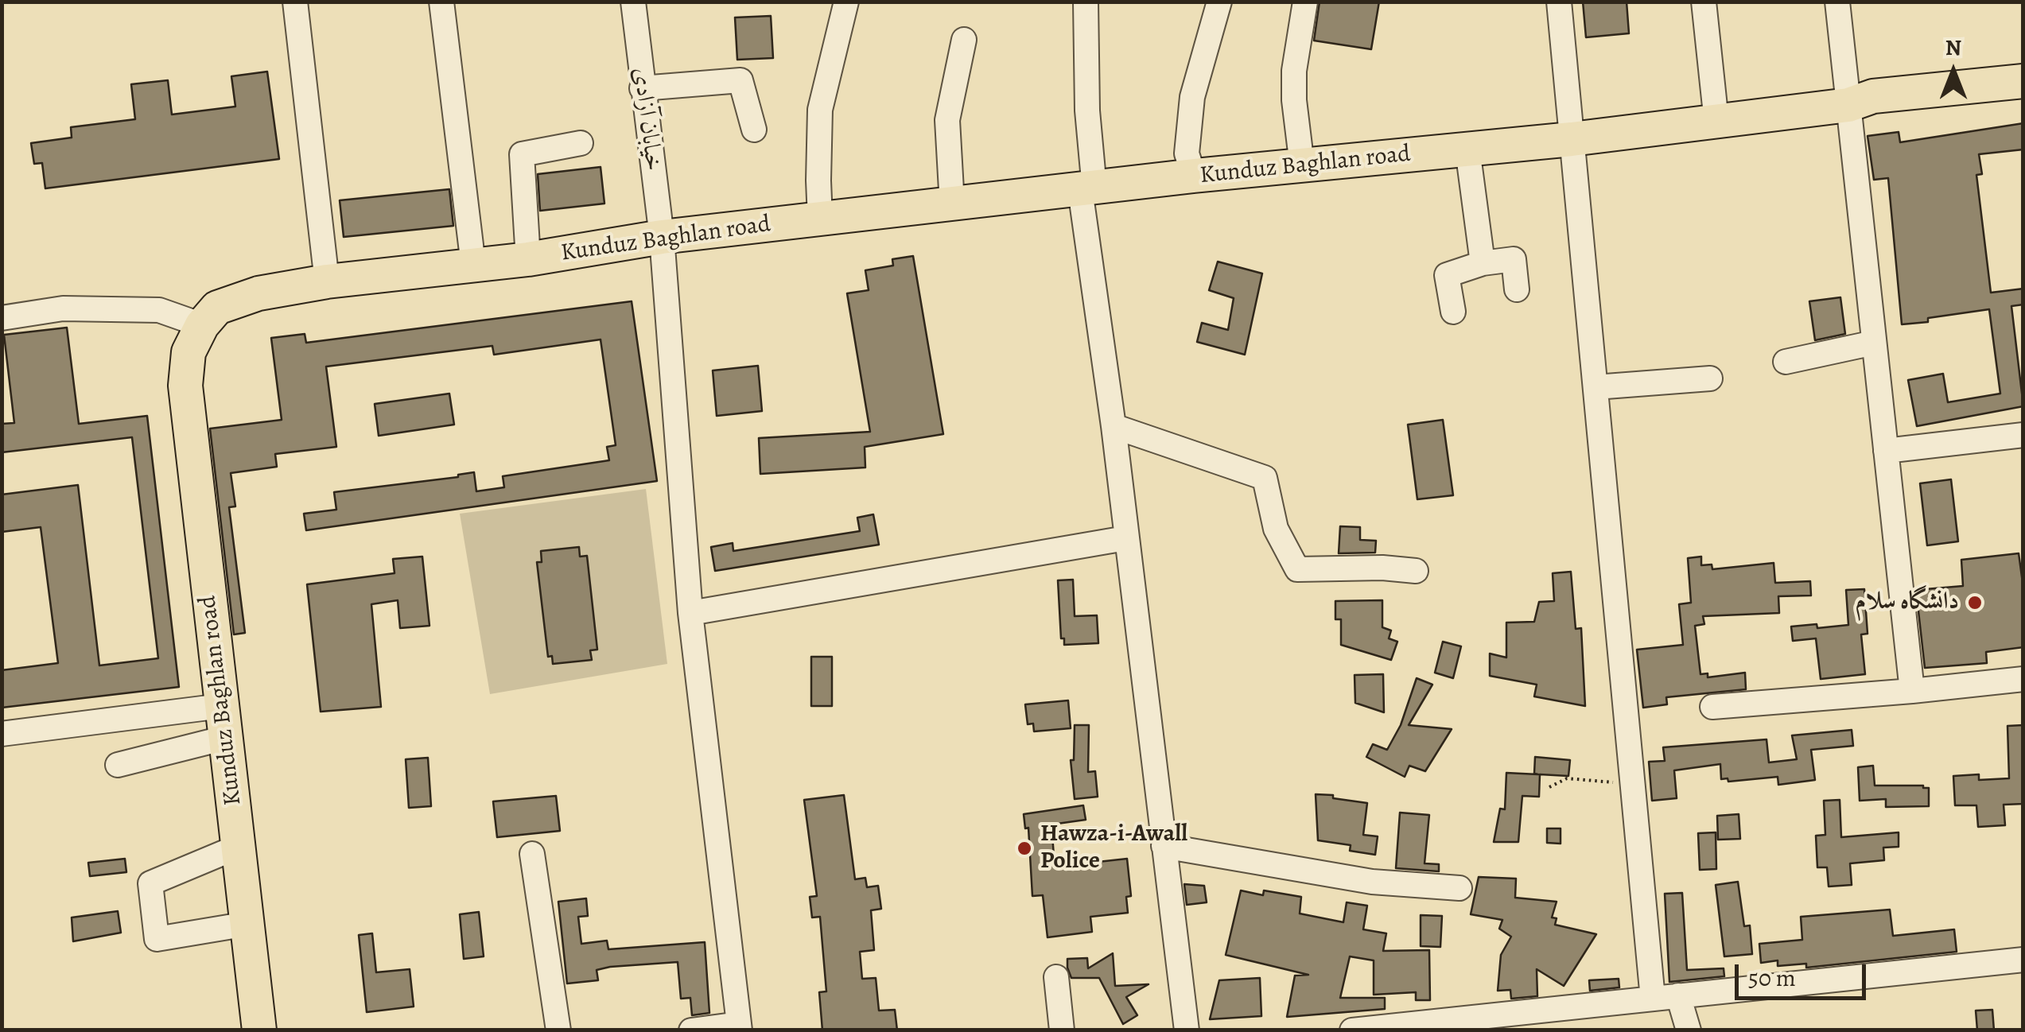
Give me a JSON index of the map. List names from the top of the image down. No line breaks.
{"streets":{"highway":["Kunduz Baghlan road"],"street":["خیابان آزادی"]},"crossings":[["خیابان آزادی","Kunduz Baghlan road"]],"places":["دانشگاه سلام","Hawza-i-Awall Police"],"scale_bar":"50 m","north":"top"}
